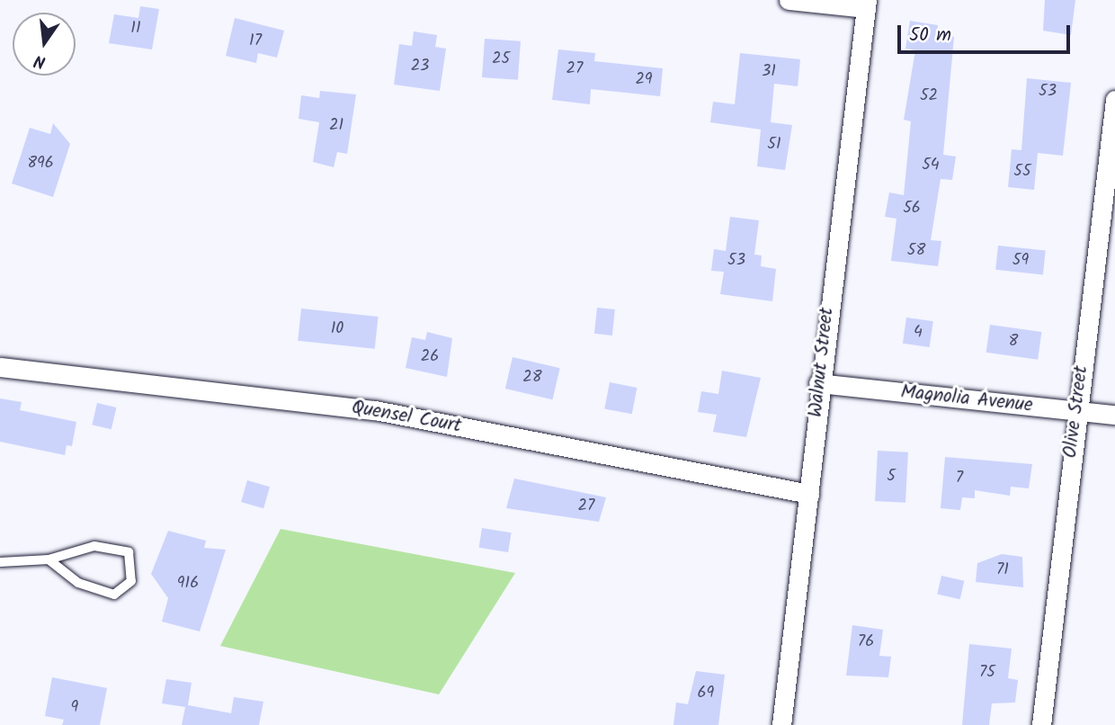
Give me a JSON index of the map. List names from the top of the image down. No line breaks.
{"streets":{"street":["Walnut Street","Magnolia Avenue","Olive Street","Quensel Court"]},"crossings":[["Walnut Street","Magnolia Avenue"],["Walnut Street","Quensel Court"],["Magnolia Avenue","Olive Street"]],"house_numbers":["11","17","25","23","27","31","29","53","52","21","51","896","54","55","56","58","53","59","10","4","8","26","28","5","7","27","71","916","76","75","69","9"],"scale_bar":"50 m","north":"bottom"}
